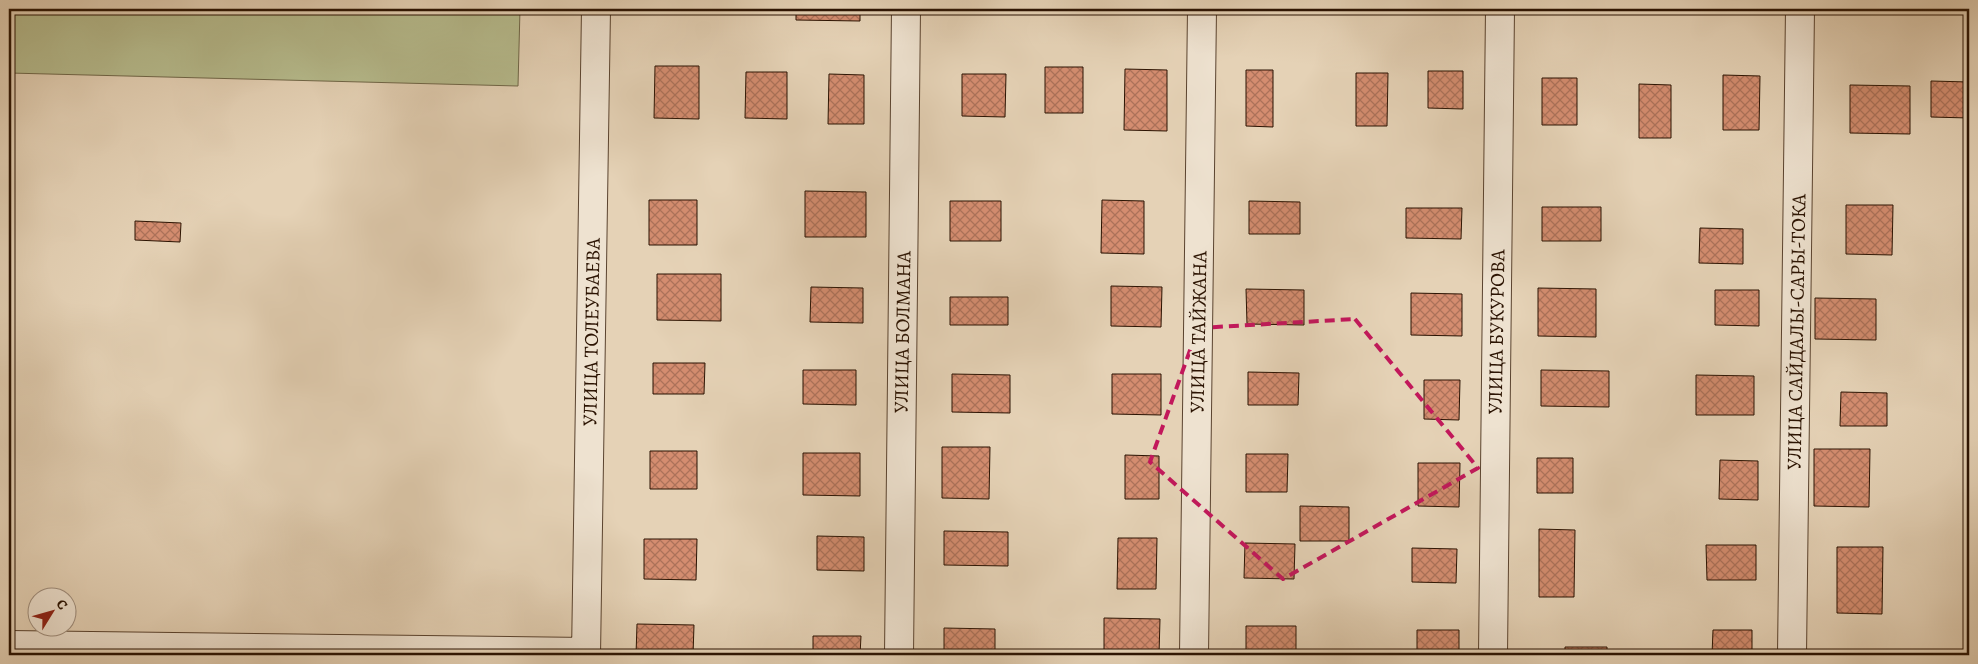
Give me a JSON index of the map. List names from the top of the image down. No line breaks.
{"streets":{"street":["УЛИЦА ТОЛЕУБАЕВА","УЛИЦА БОЛМАНА","УЛИЦА ТАЙЖАНА","УЛИЦА БУКУРОВА","УЛИЦА САЙДАЛЫ-САРЫ-ТОКА"]},"north":"top right"}
